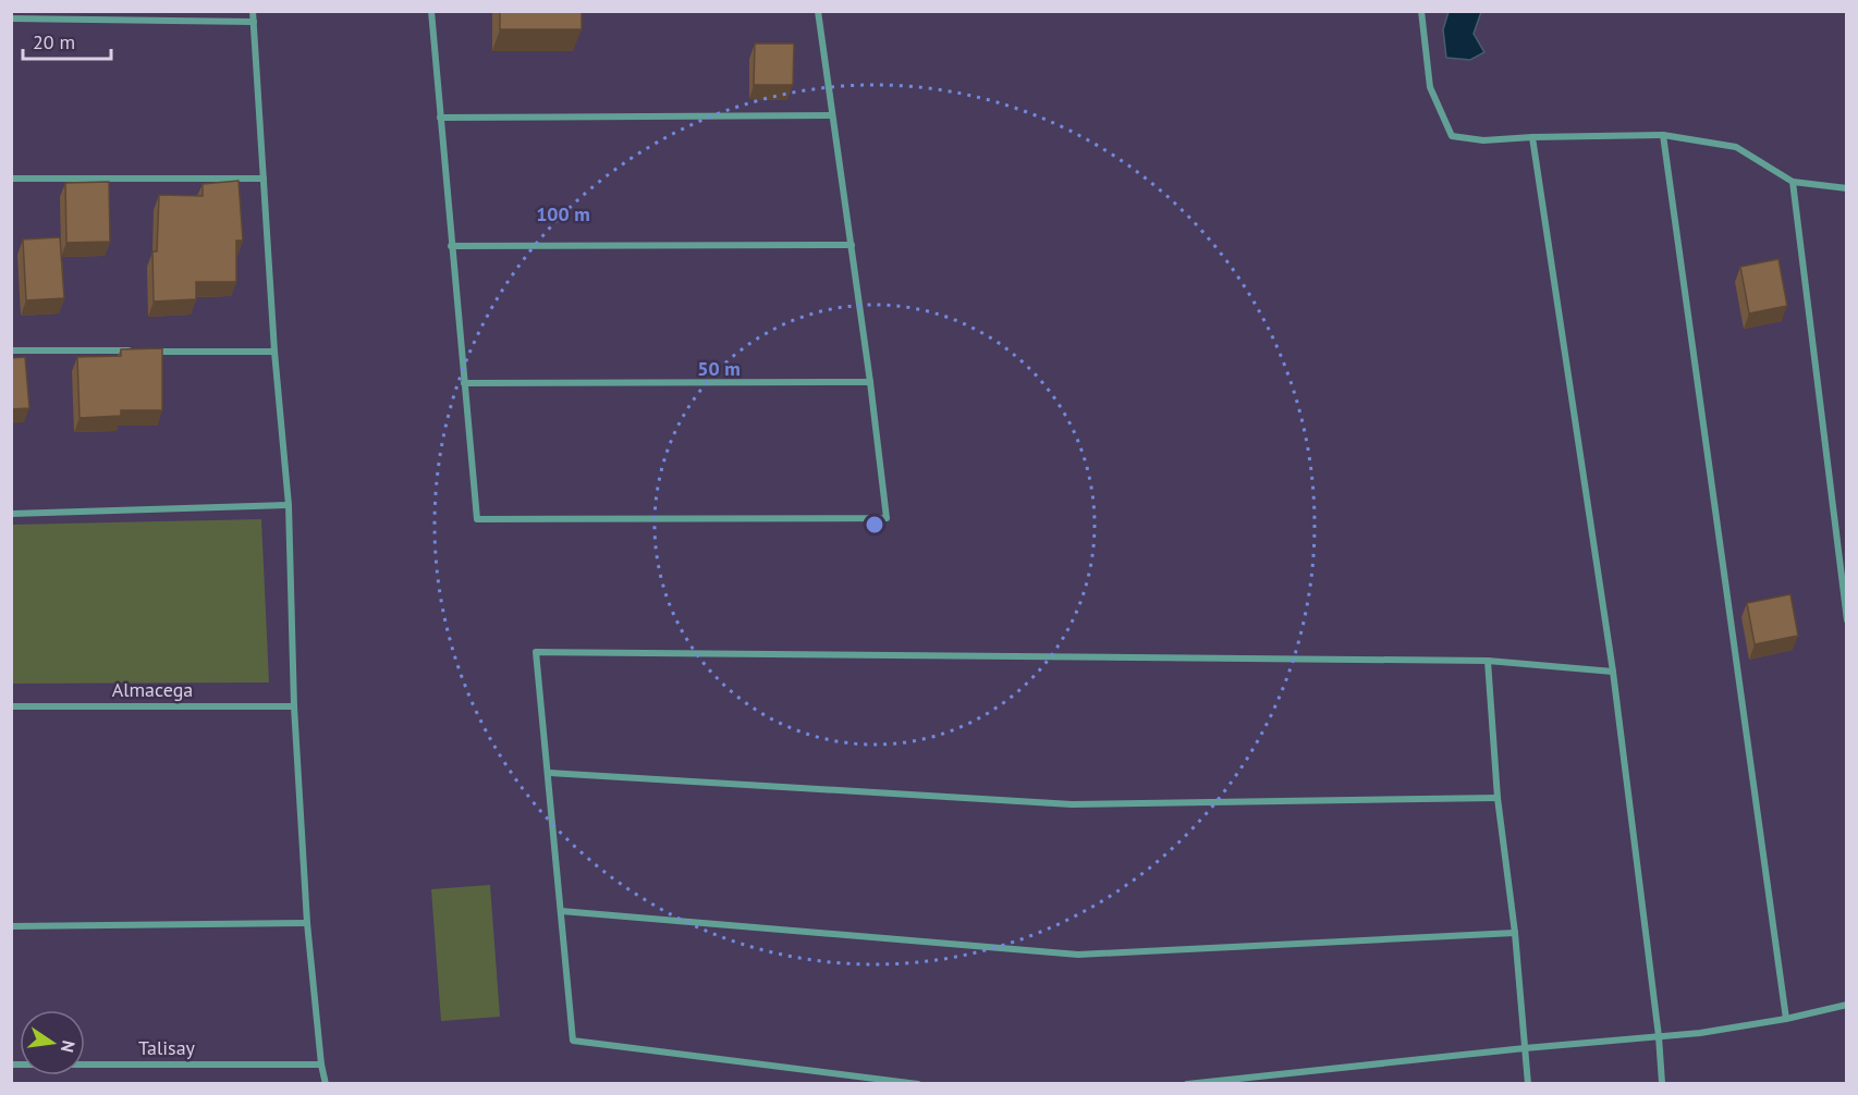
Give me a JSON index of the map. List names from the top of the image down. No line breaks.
{"streets":{"street":["Almacega","Talisay"]},"scale_bar":"20 m","north":"right","rings":["100 m","50 m"]}
